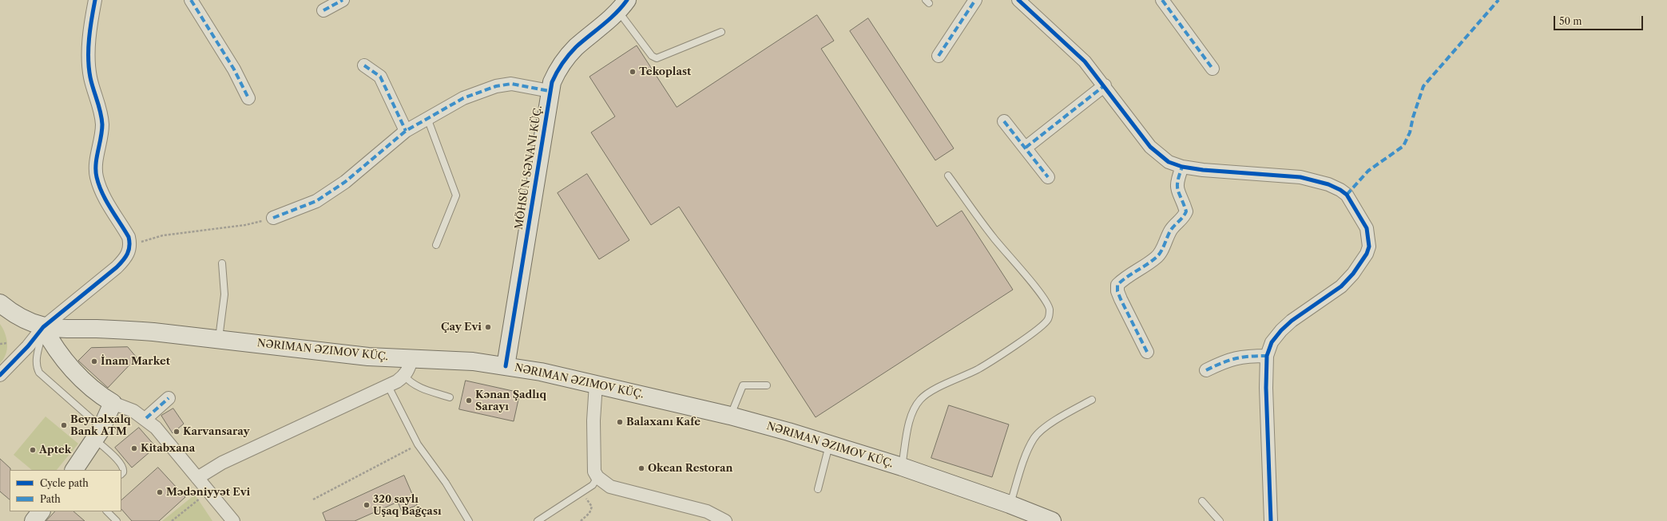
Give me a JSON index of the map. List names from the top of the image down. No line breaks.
{"streets":{"main road":["MÖHSÜN SƏNANI KÜÇ.","NƏRIMAN ƏZIMOV KÜÇ."]},"crossings":[["MÖHSÜN SƏNANI KÜÇ.","NƏRIMAN ƏZIMOV KÜÇ."]],"places":["Tekoplast","Çay Evi","İnam Market","Kənan Şadlıq Sarayı","Balaxanı Kafe","Beynəlxalq Bank ATM","Karvansaray","Kitabxana","Aptek","Okean Restoran","Mədəniyyət Evi","320 saylı Uşaq Bağçası"],"legend":["Cycle path","Path"],"scale_bar":"50 m"}
